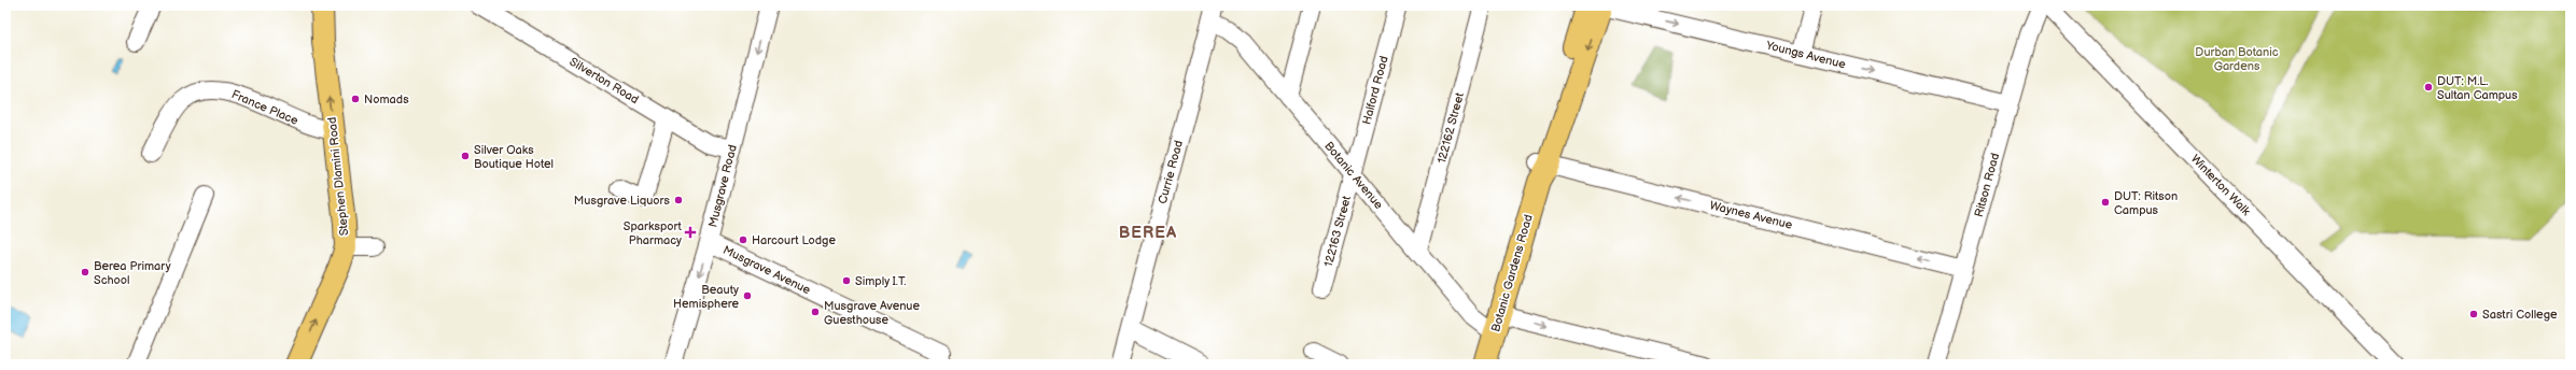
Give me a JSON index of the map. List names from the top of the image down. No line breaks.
{"streets":{"main road":["Stephen Dlamini Road","Botanic Gardens Road"],"street":["Youngs Avenue","Silverton Road","Halford Road","France Place","122162 Street","Currie Road","Botanic Avenue","Ritson Road","Winterton Walk","Musgrave Road","Waynes Avenue","122163 Street","Musgrave Avenue"]},"crossings":[["Youngs Avenue","Ritson Road"],["Youngs Avenue","Botanic Gardens Road"],["Silverton Road","Musgrave Road"],["Halford Road","Botanic Avenue"],["Halford Road","122163 Street"],["France Place","Stephen Dlamini Road"],["122162 Street","Botanic Avenue"],["Currie Road","Botanic Avenue"],["Botanic Avenue","122163 Street"],["Botanic Avenue","Botanic Gardens Road"],["Ritson Road","Waynes Avenue"],["Musgrave Road","Musgrave Avenue"],["Waynes Avenue","Botanic Gardens Road"]],"one_way":["Youngs Avenue","Stephen Dlamini Road","Musgrave Road","Waynes Avenue"],"districts":["BEREA"],"parks":["Durban Botanic Gardens"],"places":{"other":["DUT: M.L. Sultan Campus","Nomads","Silver Oaks Boutique Hotel","Musgrave Liquors","DUT: Ritson Campus","Harcourt Lodge","Berea Primary School","Simply I.T.","Beauty Hemisphere","Musgrave Avenue Guesthouse","Sastri College"],"health":["Sparksport Pharmacy"]}}
